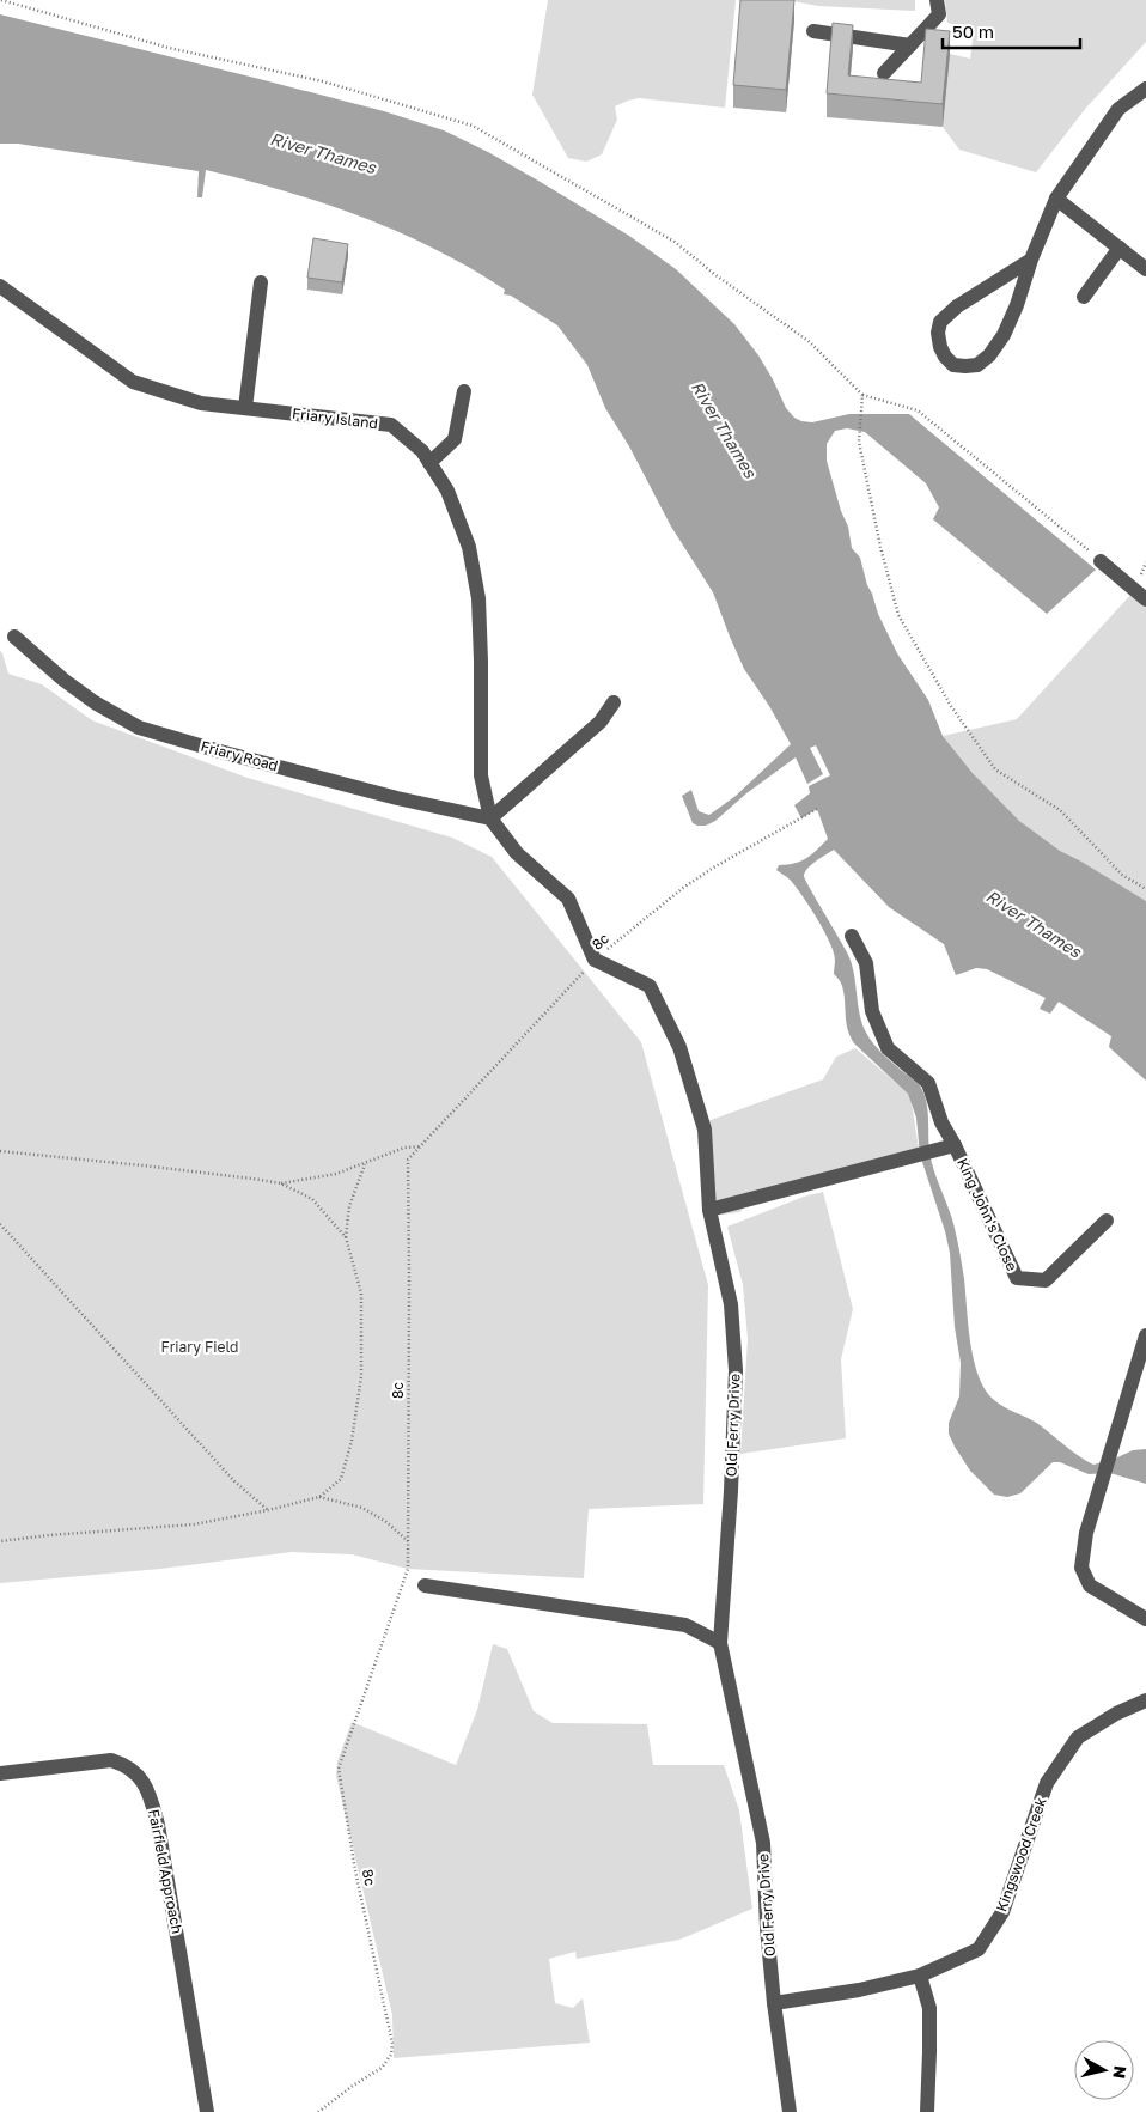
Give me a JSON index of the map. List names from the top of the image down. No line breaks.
{"streets":{"street":["Friary Island","Friary Road","King John's Close","Old Ferry Drive","Kingswood Creek","Fairfield Approach"],"path":["8c"]},"crossings":[["Friary Island","Friary Road"],["8c","Old Ferry Drive"],["King John's Close","Old Ferry Drive"],["Old Ferry Drive","Kingswood Creek"]],"water":["River Thames"],"parks":["Friary Field"],"scale_bar":"50 m","north":"right"}
